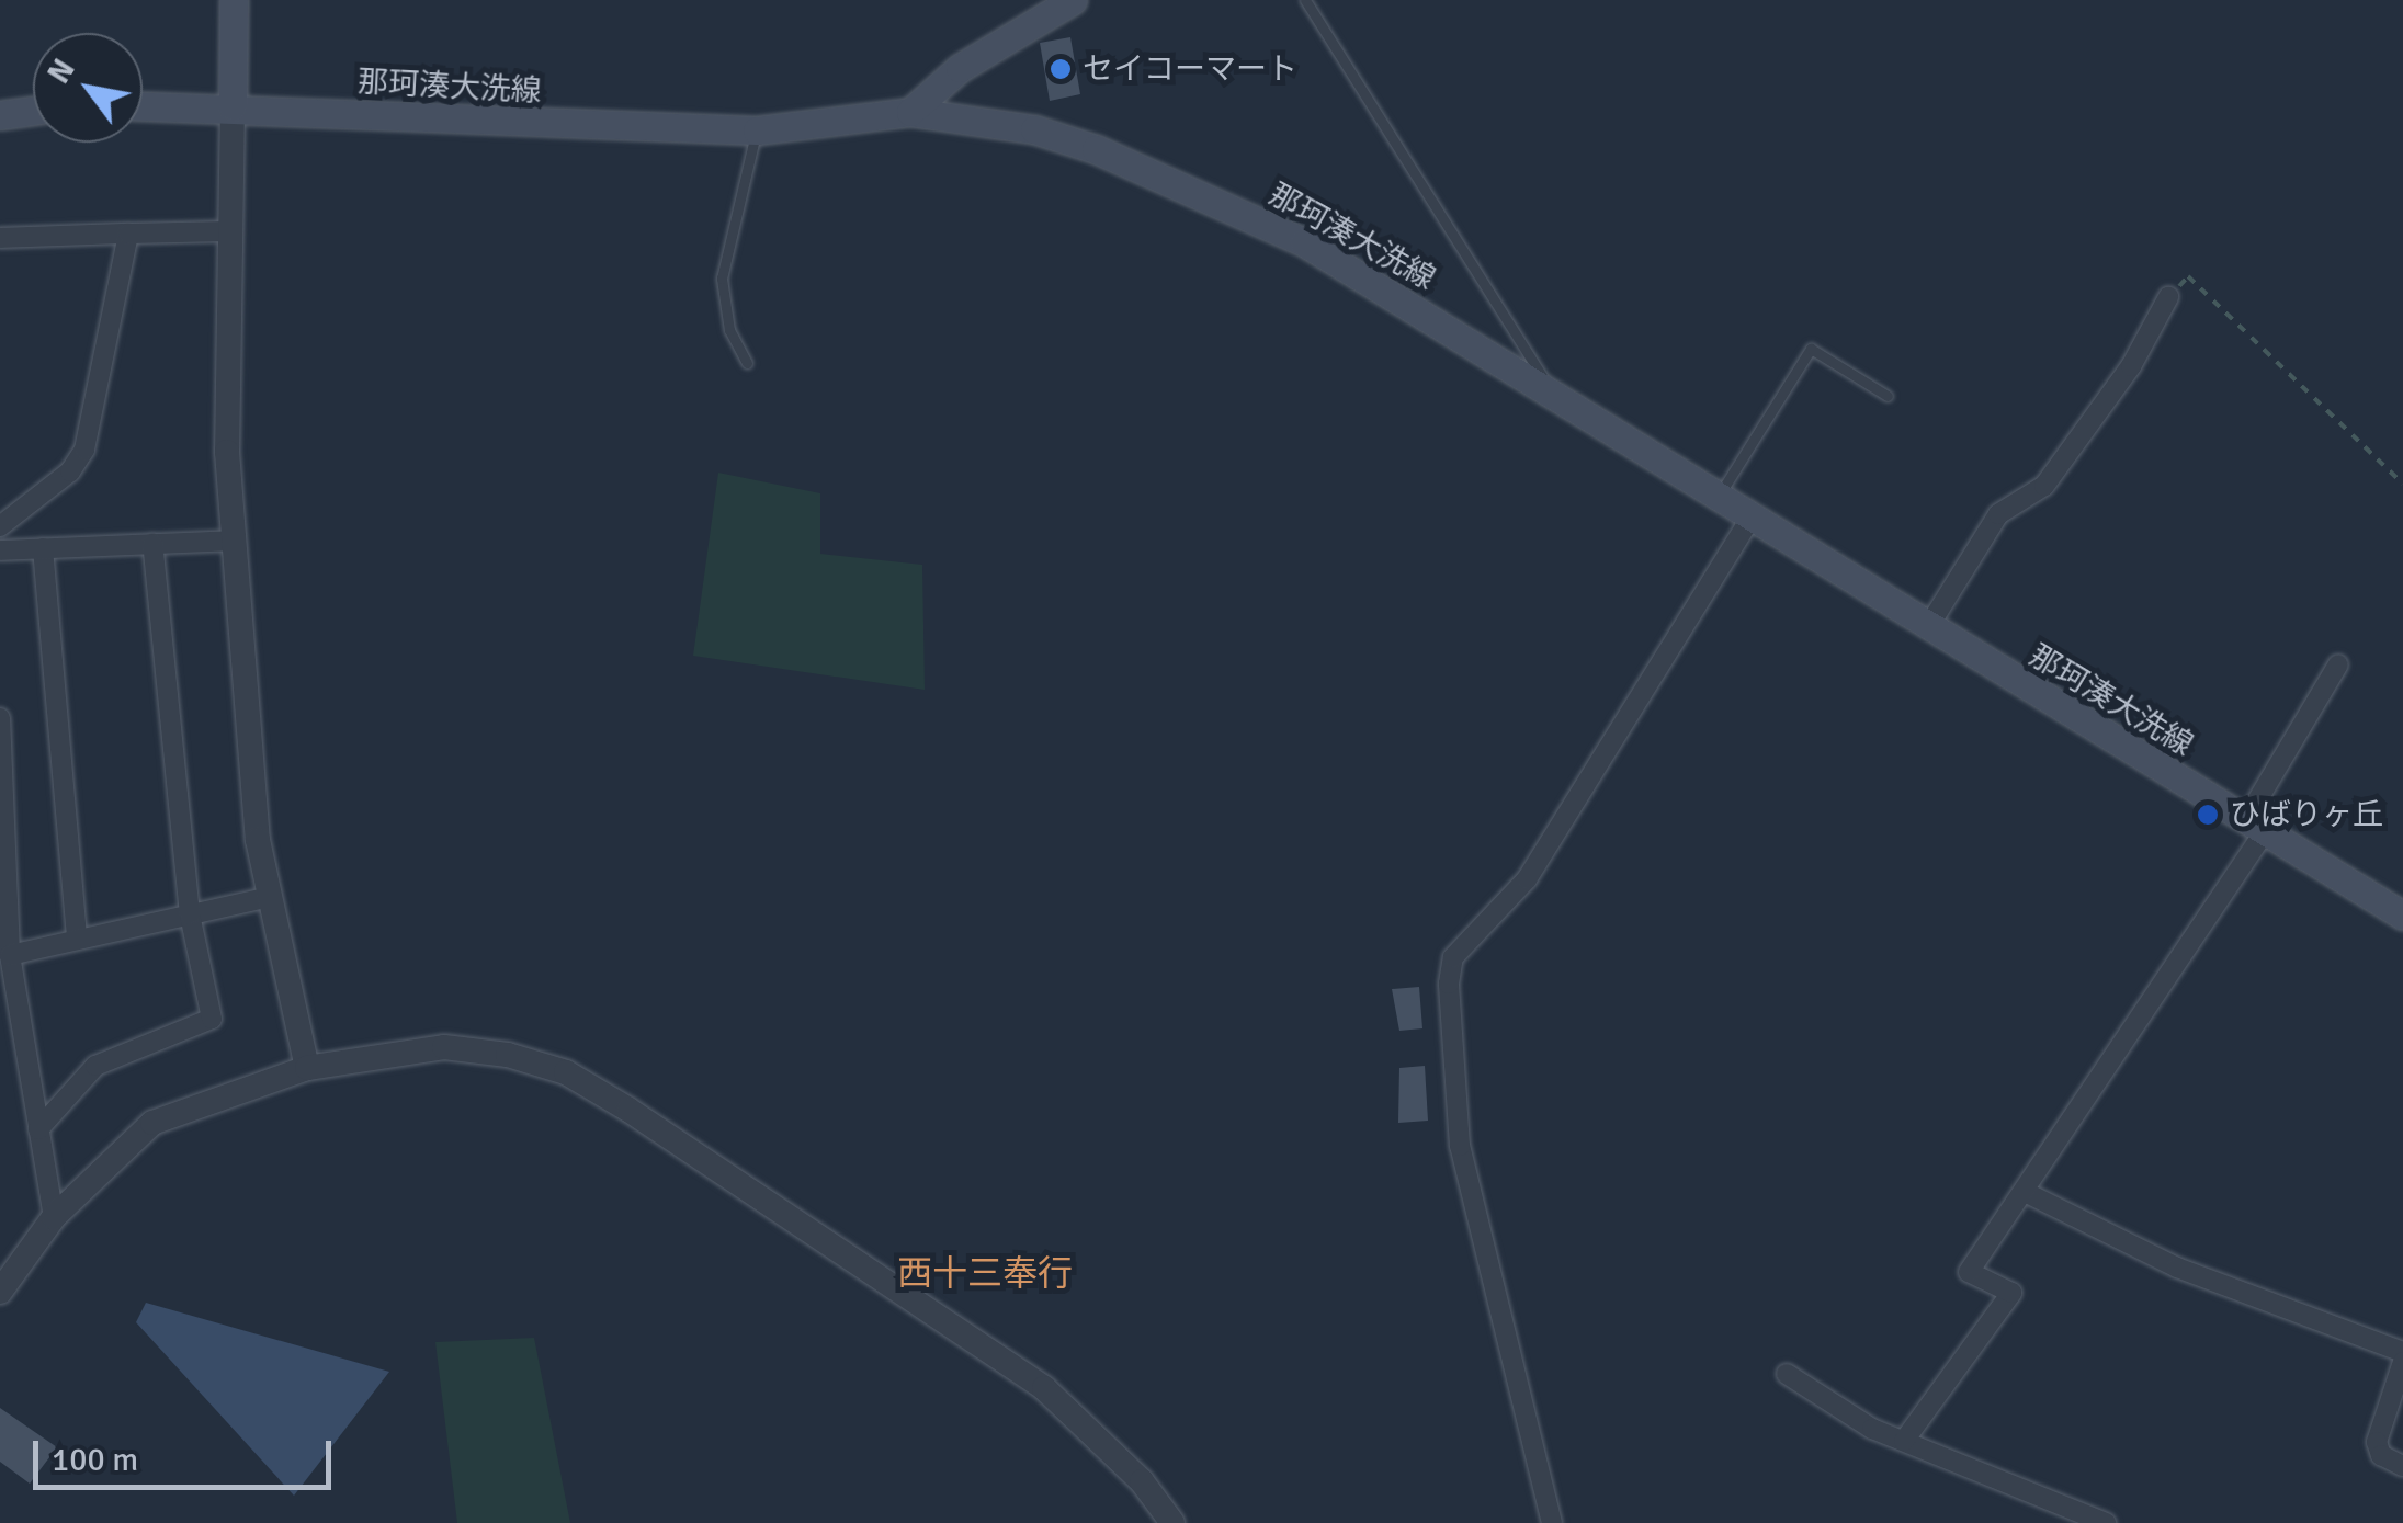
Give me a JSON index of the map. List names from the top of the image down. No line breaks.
{"streets":{"main road":["那珂湊大洗線"]},"districts":["西十三奉行"],"places":["セイコーマート","ひばりヶ丘"],"scale_bar":"100 m","north":"top left"}
